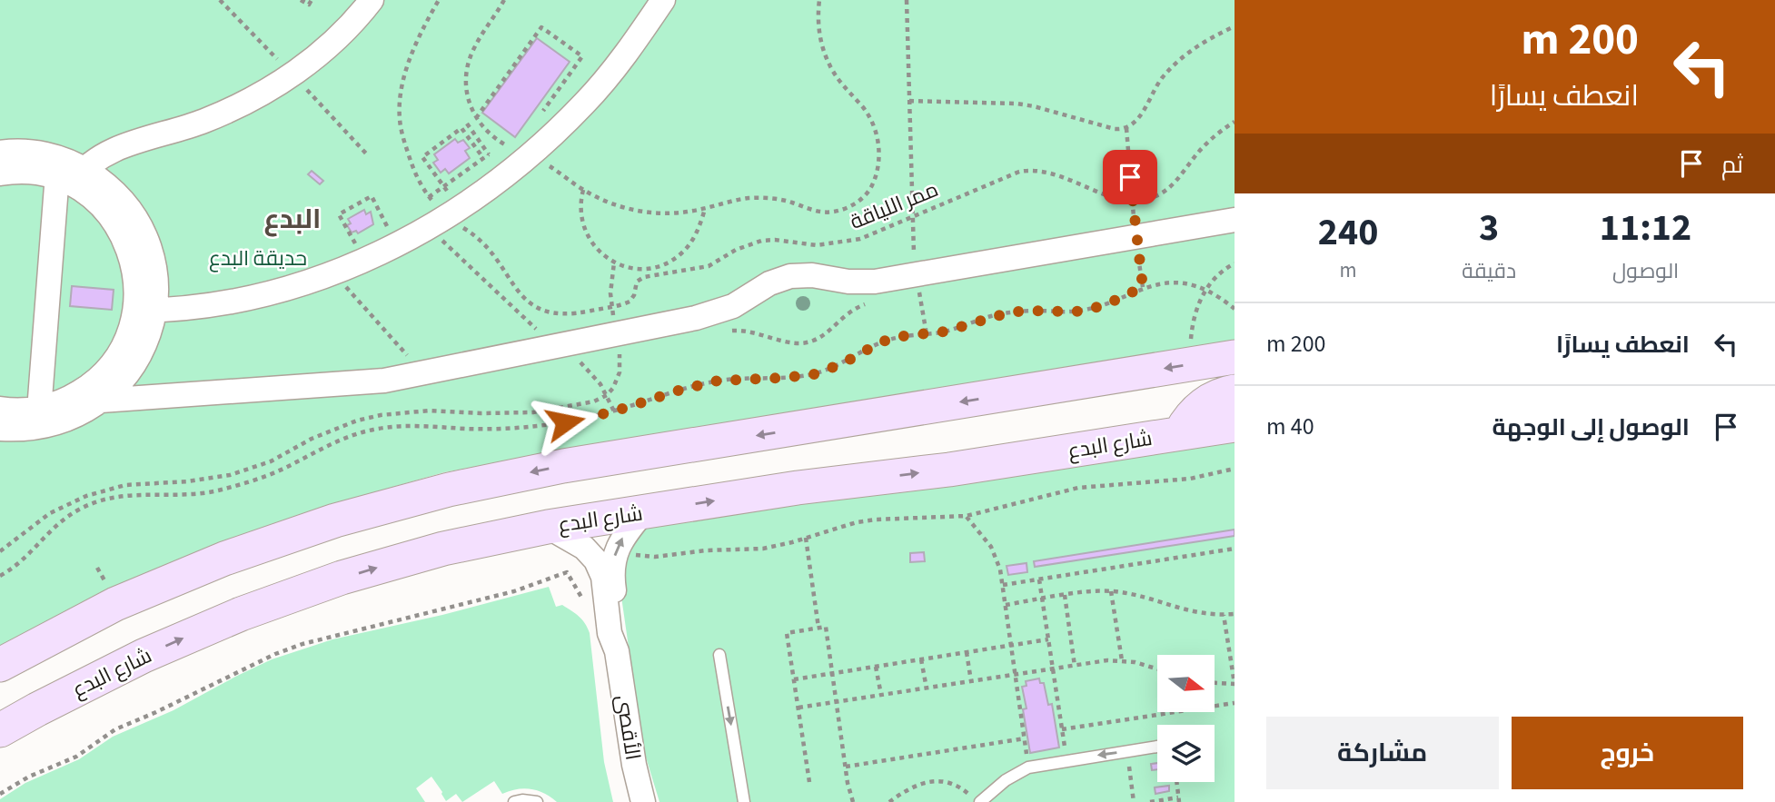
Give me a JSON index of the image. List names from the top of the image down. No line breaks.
{"streets":{"main road":["شارع البدع"],"street":["الأقصى"],"path":["ممر اللياقة"]},"crossings":[["شارع البدع","الأقصى"]],"districts":["البدع"],"parks":["حديقة البدع"],"north":"right","page":{"turn":["200 m","انعطف يسارًا"],"then":"ثم","eta":["11:12","الوصول","3","دقيقة","240","m"],"list":[{"name":"انعطف يسارًا","value":"200 m"},{"name":"الوصول إلى الوجهة","value":"40 m"}],"buttons":["خروج","مشاركة"]}}
